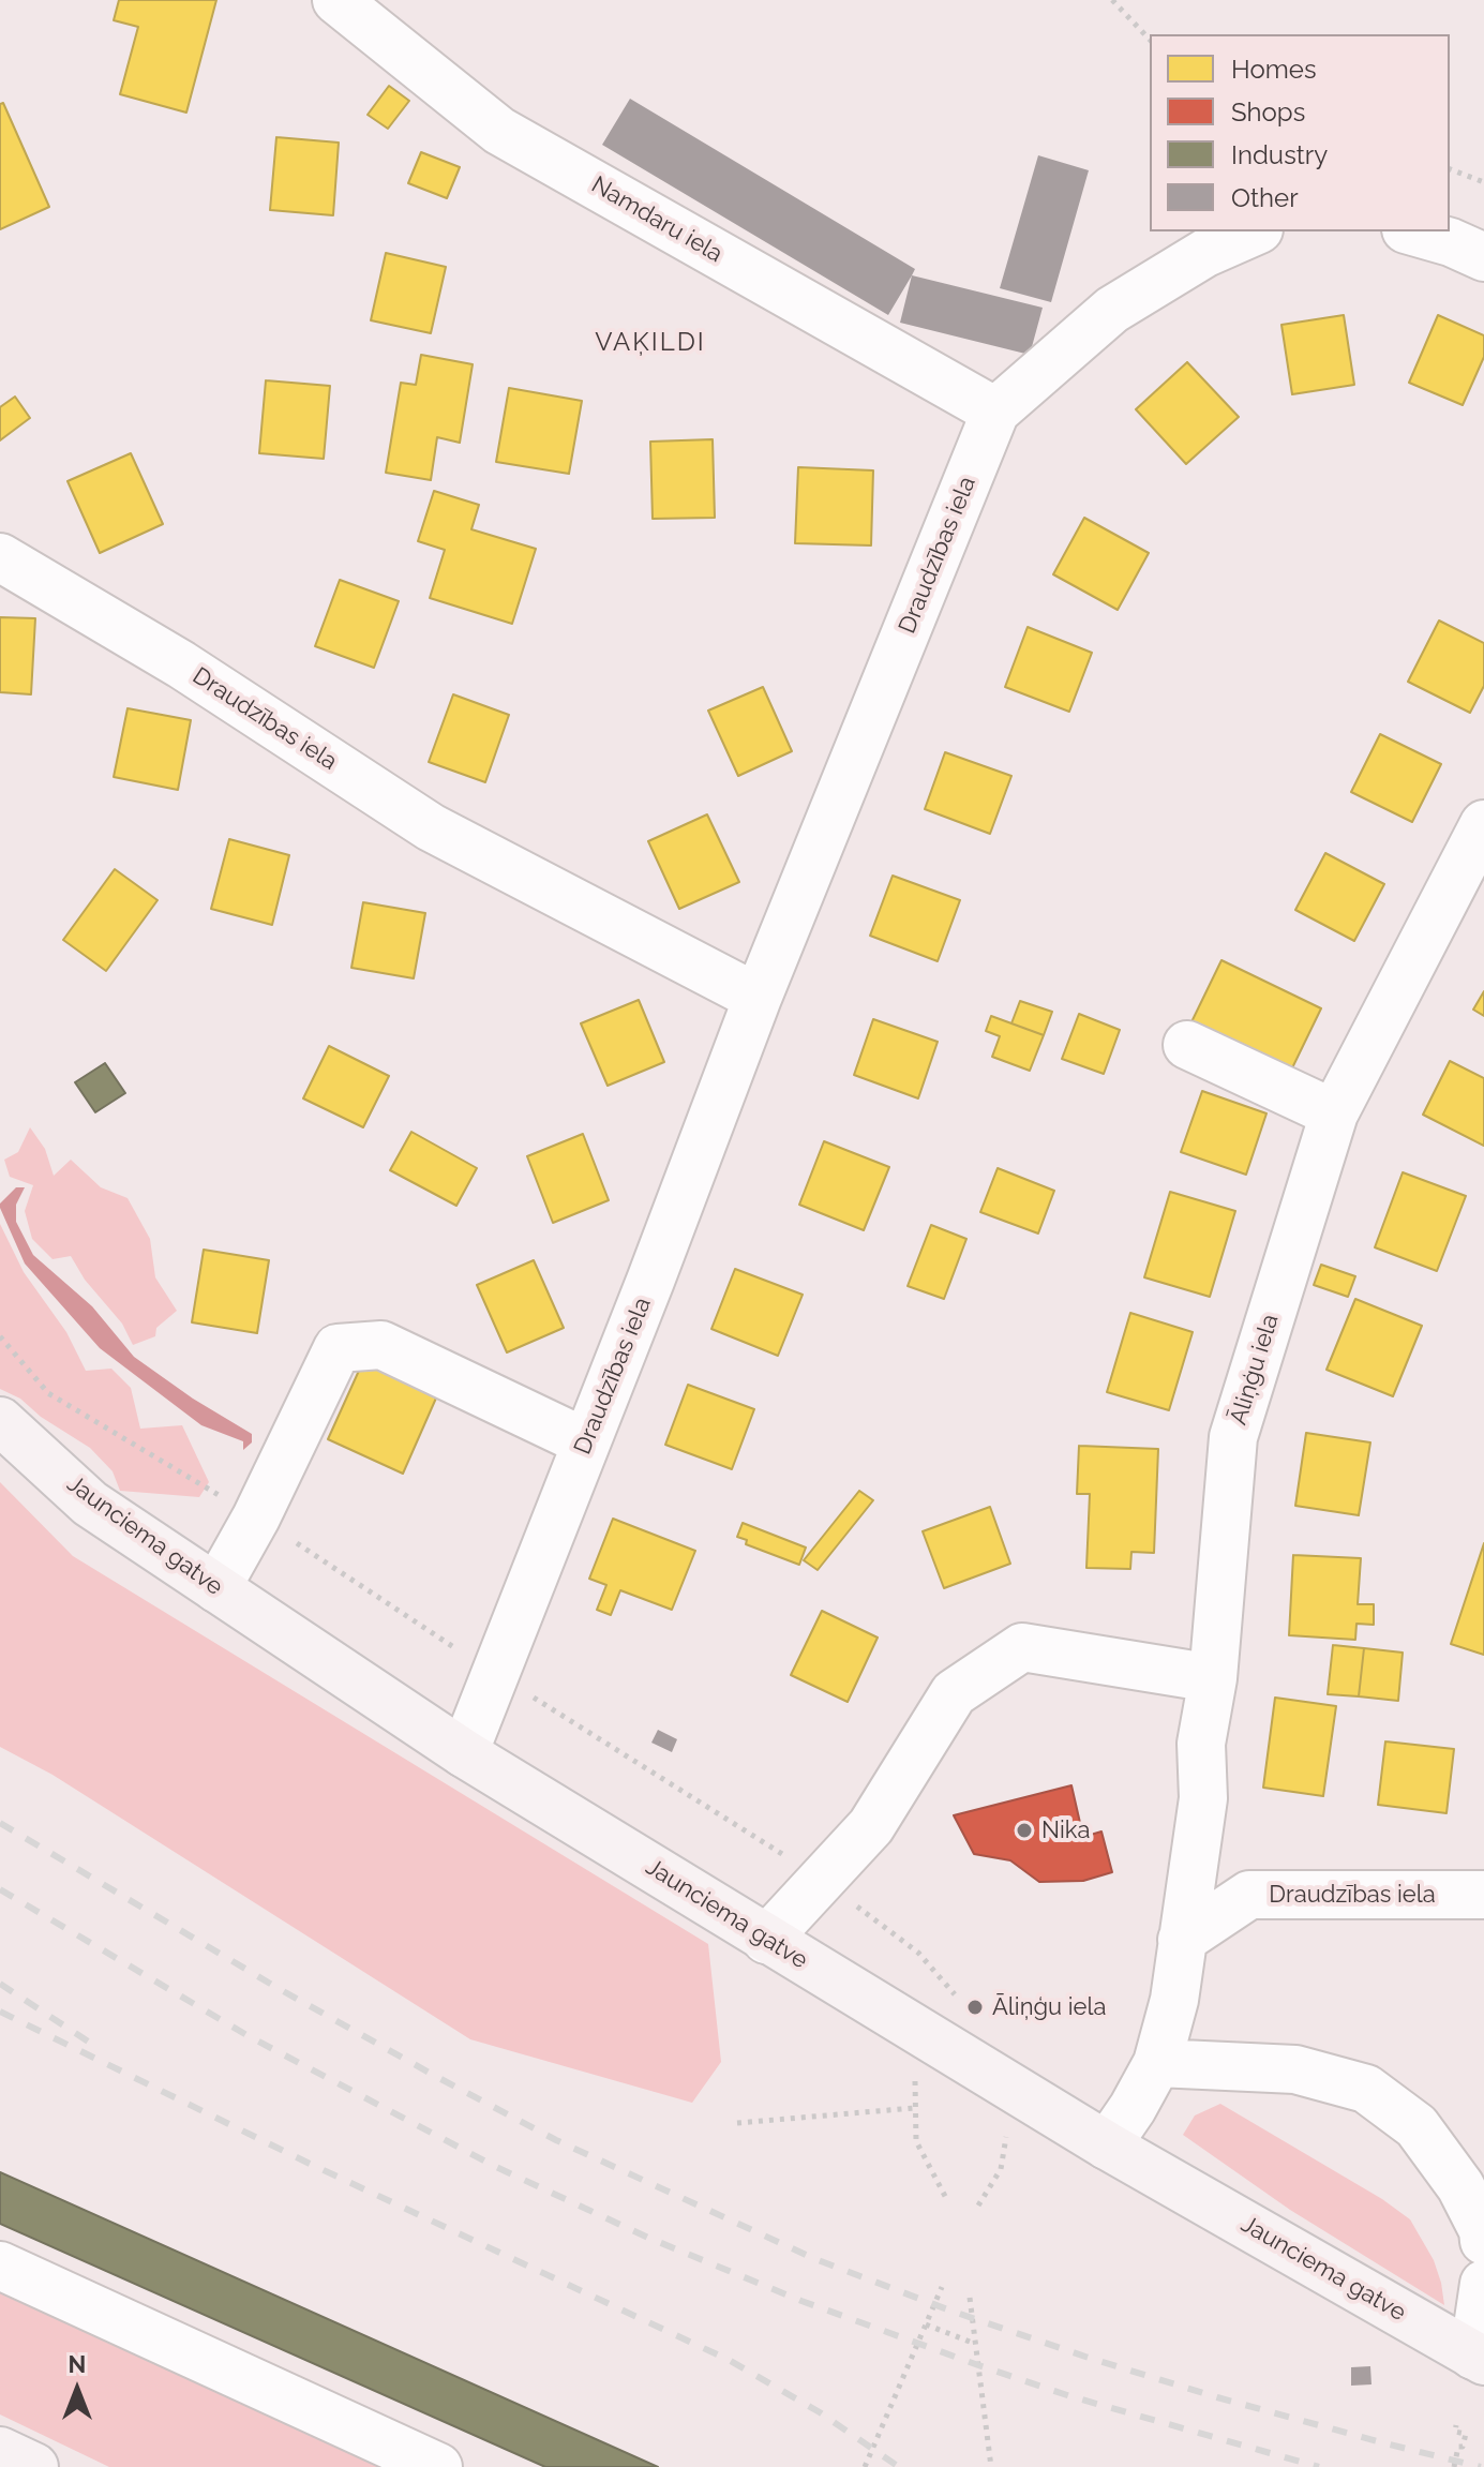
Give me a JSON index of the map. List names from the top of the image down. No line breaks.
{"streets":{"main road":["Jaunciema gatve"],"street":["Namdaru iela","Draudzības iela","Āliņģu iela"]},"crossings":[["Namdaru iela","Draudzības iela"],["Draudzības iela","Āliņģu iela"],["Draudzības iela","Jaunciema gatve"],["Āliņģu iela","Jaunciema gatve"]],"districts":["VAĶILDI"],"places":["Nika","Āliņģu iela"],"legend":["Homes","Shops","Industry","Other"],"north":"top"}
